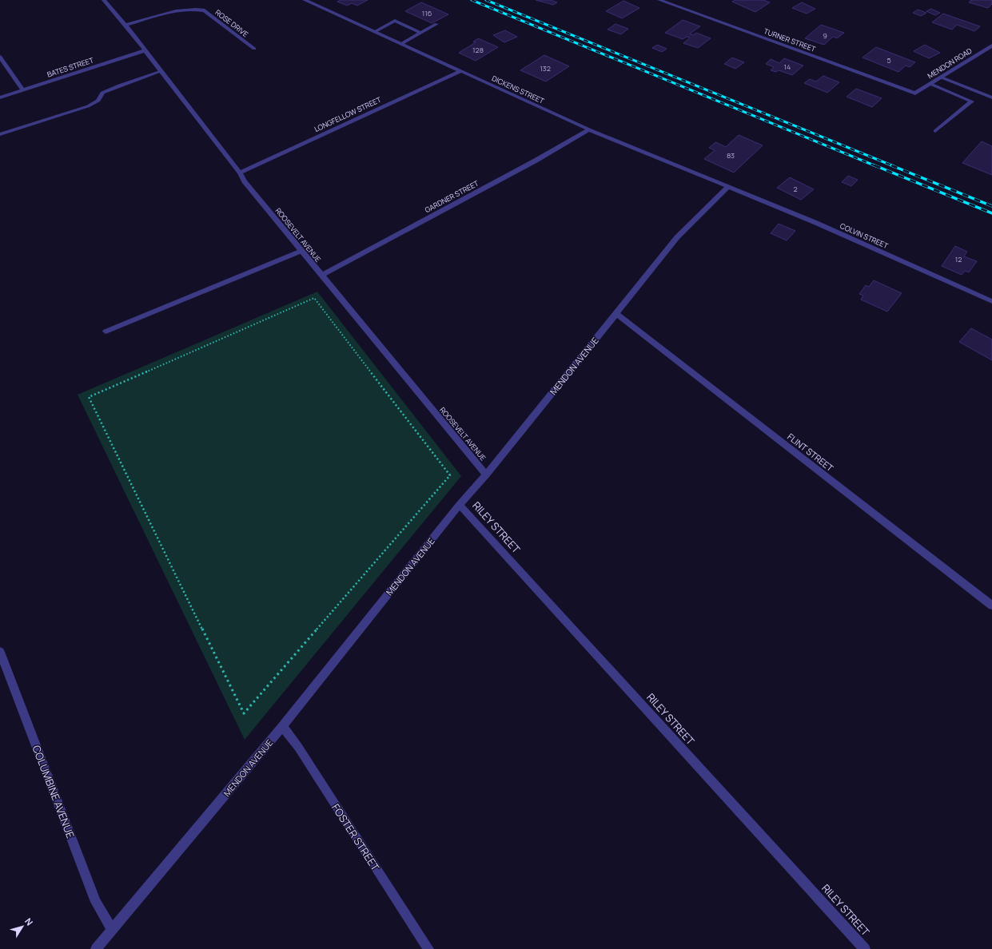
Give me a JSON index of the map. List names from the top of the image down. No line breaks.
{"streets":{"street":["ROSE DRIVE","TURNER STREET","MENDON ROAD","BATES STREET","DICKENS STREET","LONGFELLOW STREET","GARDNER STREET","ROOSEVELT AVENUE","COLVIN STREET","MENDON AVENUE","FLINT STREET","RILEY STREET","COLUMBINE AVENUE","FOSTER STREET"]},"crossings":[["ROSE DRIVE","ROOSEVELT AVENUE"],["TURNER STREET","MENDON ROAD"],["BATES STREET","ROOSEVELT AVENUE"],["DICKENS STREET","LONGFELLOW STREET"],["DICKENS STREET","GARDNER STREET"],["DICKENS STREET","COLVIN STREET"],["DICKENS STREET","MENDON AVENUE"],["LONGFELLOW STREET","ROOSEVELT AVENUE"],["GARDNER STREET","ROOSEVELT AVENUE"],["ROOSEVELT AVENUE","MENDON AVENUE"],["COLVIN STREET","MENDON AVENUE"],["MENDON AVENUE","FLINT STREET"],["MENDON AVENUE","RILEY STREET"],["MENDON AVENUE","COLUMBINE AVENUE"],["MENDON AVENUE","FOSTER STREET"]],"house_numbers":["116","9","128","5","14","132","83","2","12"],"north":"top right"}
